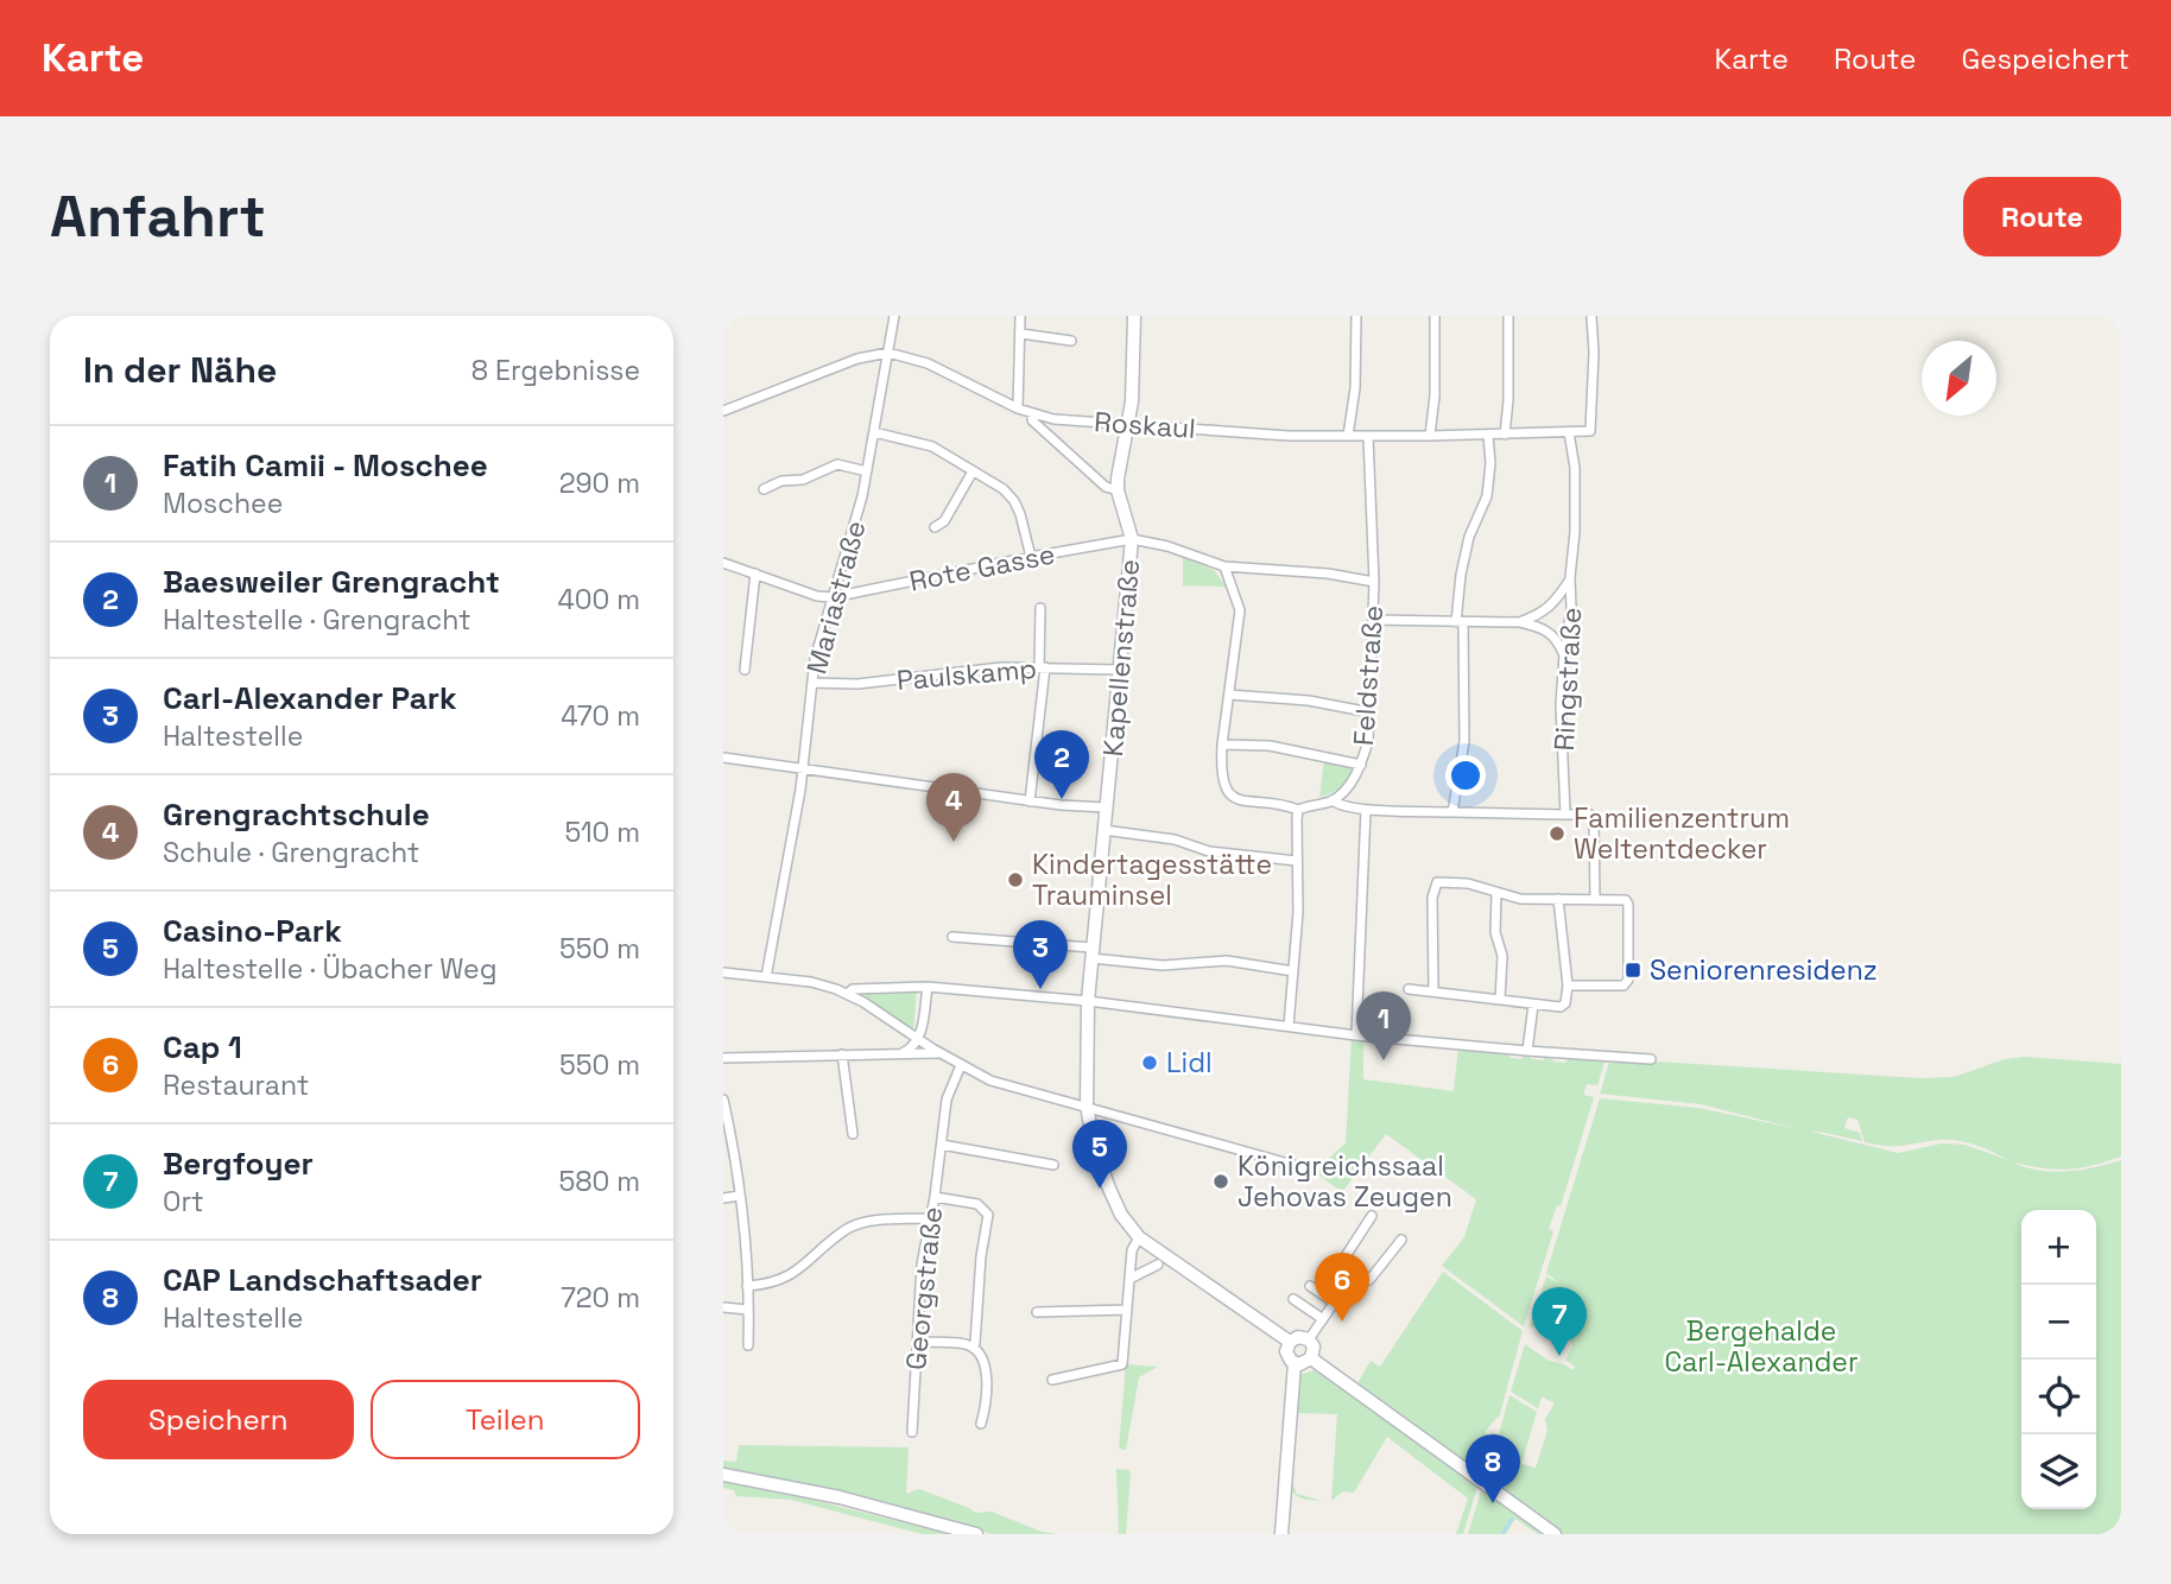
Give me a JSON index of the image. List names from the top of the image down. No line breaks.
{"streets":{"street":["Roskaul","Rote Gasse","Mariastraße","Kapellenstraße","Paulskamp","Feldstraße","Ringstraße","Georgstraße"]},"crossings":[["Roskaul","Mariastraße"],["Roskaul","Kapellenstraße"],["Roskaul","Feldstraße"],["Roskaul","Ringstraße"],["Rote Gasse","Mariastraße"],["Rote Gasse","Kapellenstraße"],["Mariastraße","Paulskamp"],["Kapellenstraße","Paulskamp"]],"parks":["Bergehalde Carl-Alexander"],"places":{"other":["Familienzentrum Weltentdecker","Kindertagesstätte Trauminsel","Lidl","Königreichssaal Jehovas Zeugen"],"transit":["Seniorenresidenz"]},"north":"bottom left","page":{"header":"Karte","nav":["Karte","Route","Gespeichert"],"buttons":["Route",["Speichern","Teilen"]],"title":"Anfahrt","heading":["In der Nähe","8 Ergebnisse"],"list":[{"mark":"1","name":"Fatih Camii - Moschee","note":"Moschee","value":"290 m"},{"mark":"2","name":"Baesweiler Grengracht","note":"Haltestelle · Grengracht","value":"400 m"},{"mark":"3","name":"Carl-Alexander Park","note":"Haltestelle","value":"470 m"},{"mark":"4","name":"Grengrachtschule","note":"Schule · Grengracht","value":"510 m"},{"mark":"5","name":"Casino-Park","note":"Haltestelle · Übacher Weg","value":"550 m"},{"mark":"6","name":"Cap 1","note":"Restaurant","value":"550 m"},{"mark":"7","name":"Bergfoyer","note":"Ort","value":"580 m"},{"mark":"8","name":"CAP Landschaftsader","note":"Haltestelle","value":"720 m"}],"pins":["2","4","3","1","5","6","7","8"],"map_buttons":["+","−"]}}
